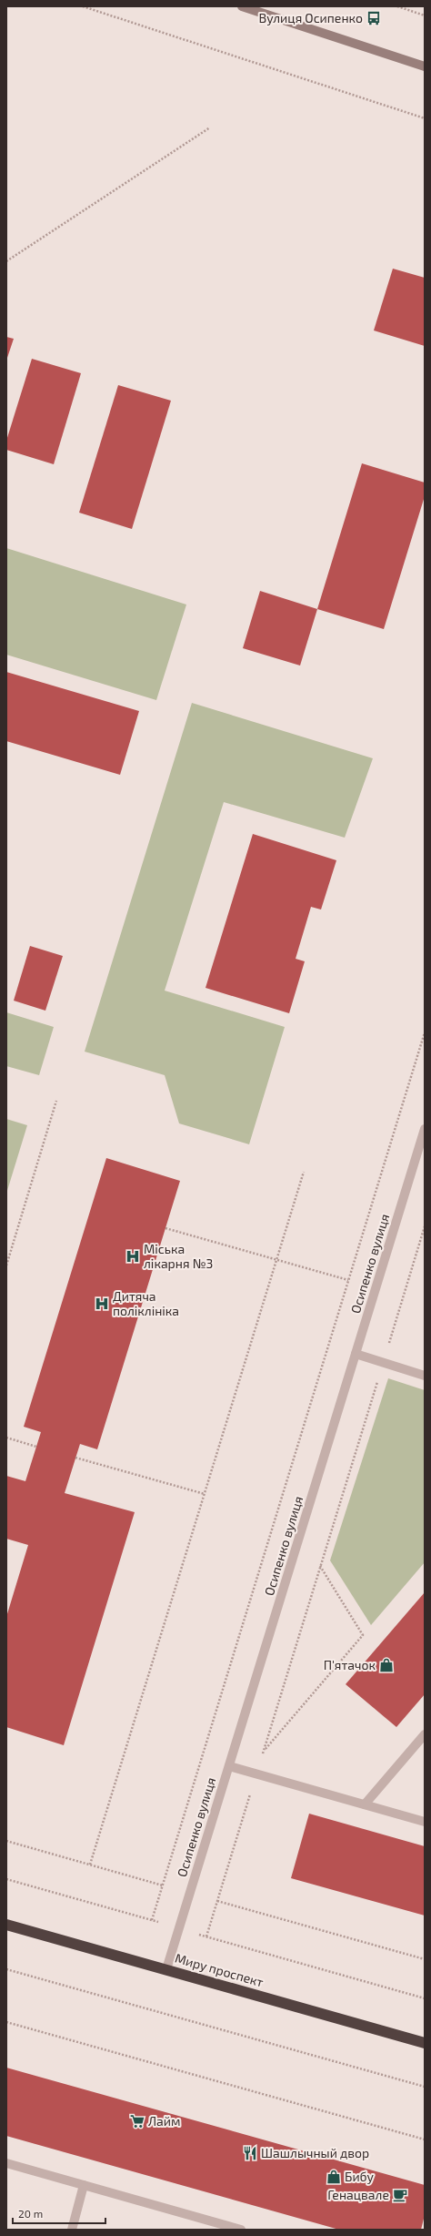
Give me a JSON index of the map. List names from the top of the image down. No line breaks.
{"streets":{"highway":["Миру проспект"],"street":["Осипенко вулиця"]},"crossings":[["Осипенко вулиця","Миру проспект"]],"places":{"bus stop":["Вулиця Осипенко"],"hospital":["Міська лікарня №3","Дитяча поліклініка"],"shop":["П'ятачок","Бибу"],"supermarket":["Лайм"],"restaurant":["Шашлычный двор"],"cafe":["Генацвале"]},"scale_bar":"20 m"}
